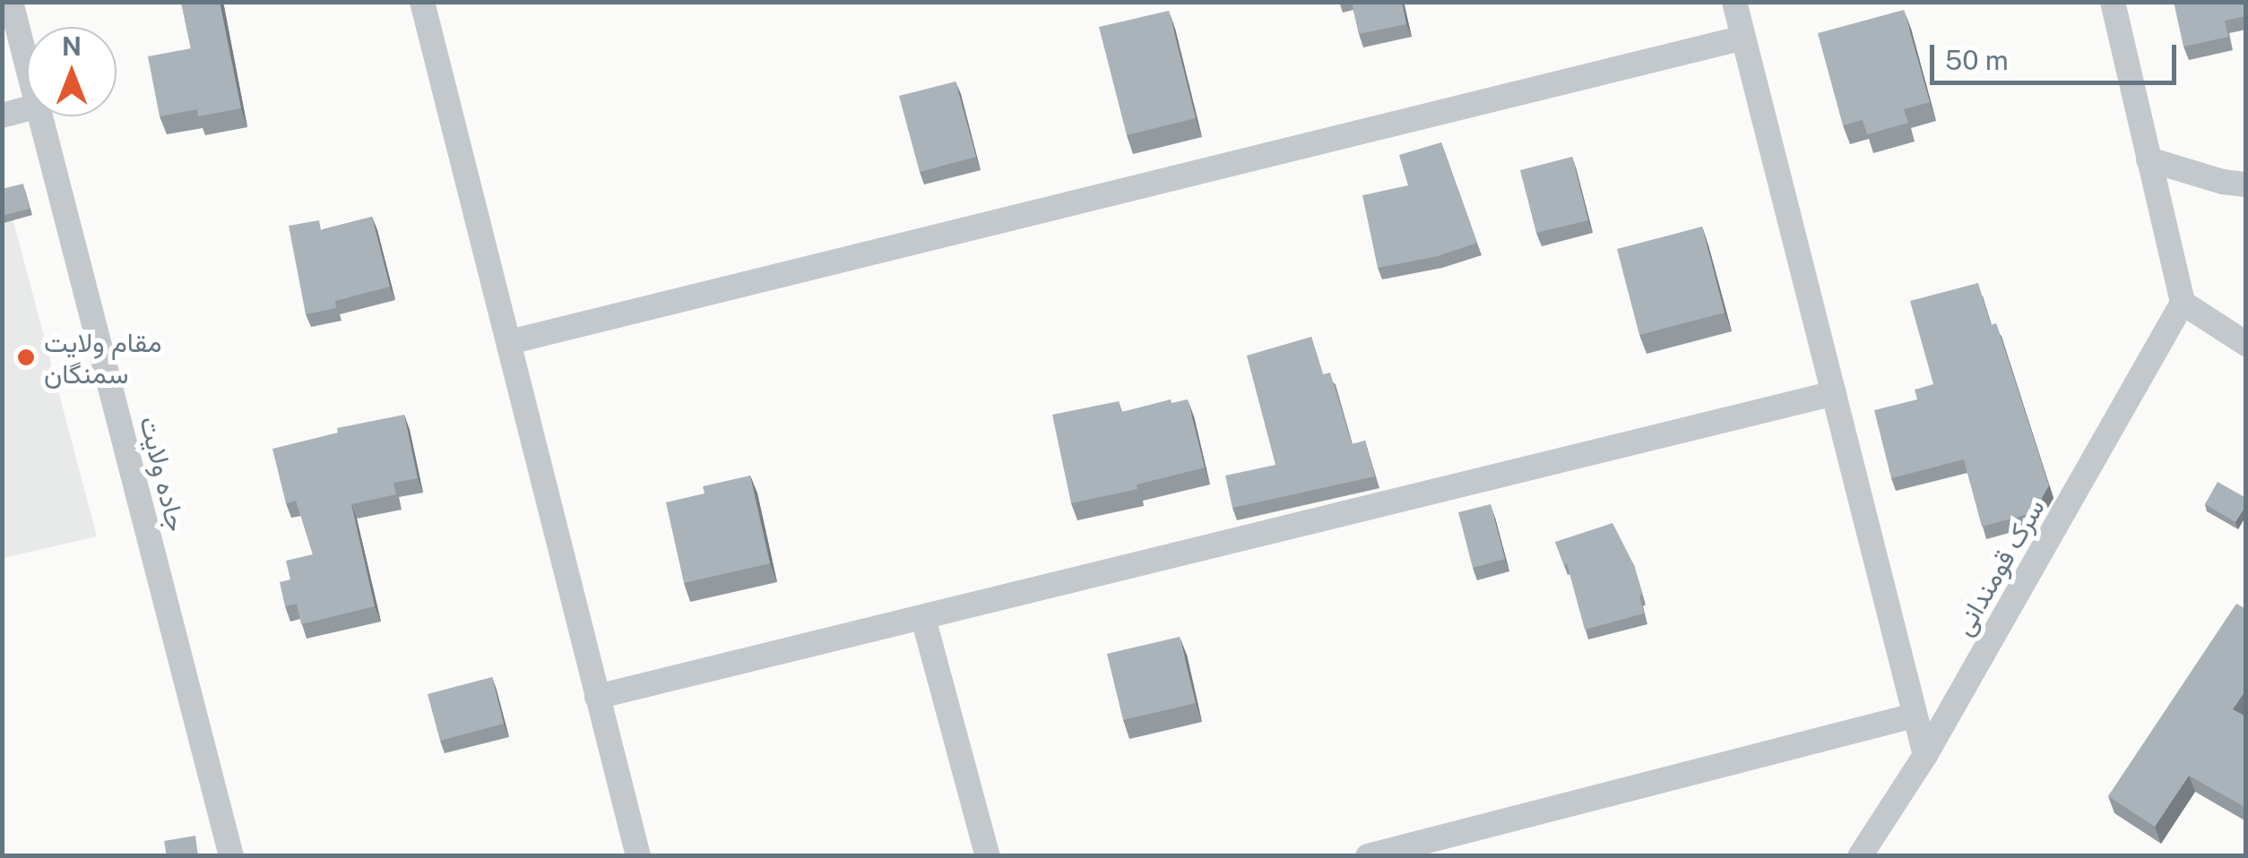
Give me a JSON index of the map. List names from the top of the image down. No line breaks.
{"streets":{"street":["جاده ولایت","سرک قومندانی"]},"places":["مقام ولایت سمنگان"],"scale_bar":"50 m","north":"top"}
